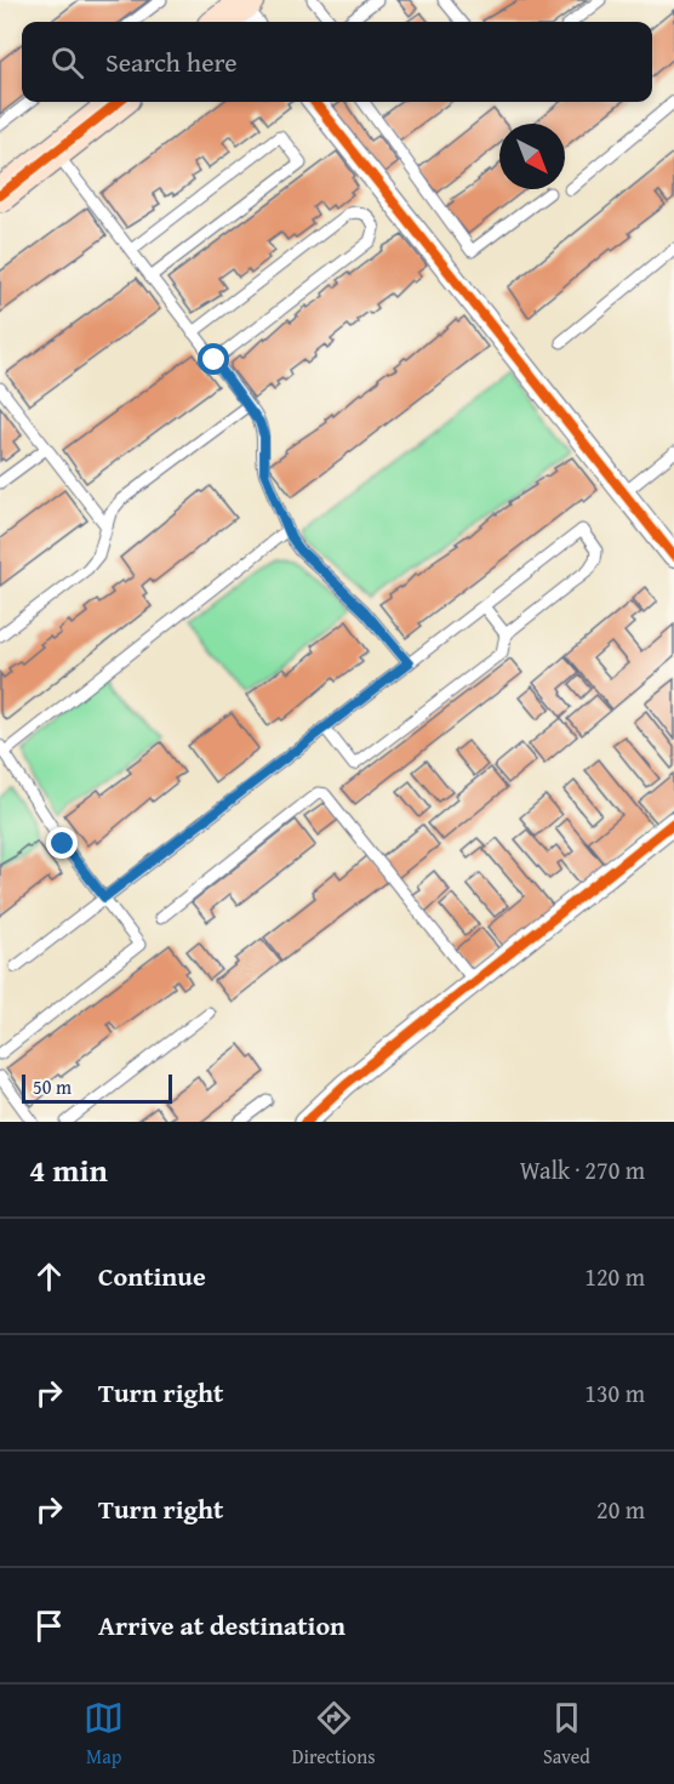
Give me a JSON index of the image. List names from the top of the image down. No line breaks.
{"scale_bar":"50 m","north":"bottom right","page":{"search":"Search here","scale":"50 m","heading":["4 min","Walk · 270 m"],"list":[["Continue","120 m"],["Turn right","130 m"],["Turn right","20 m"],"Arrive at destination"],"nav":["Map","Directions","Saved"]}}
